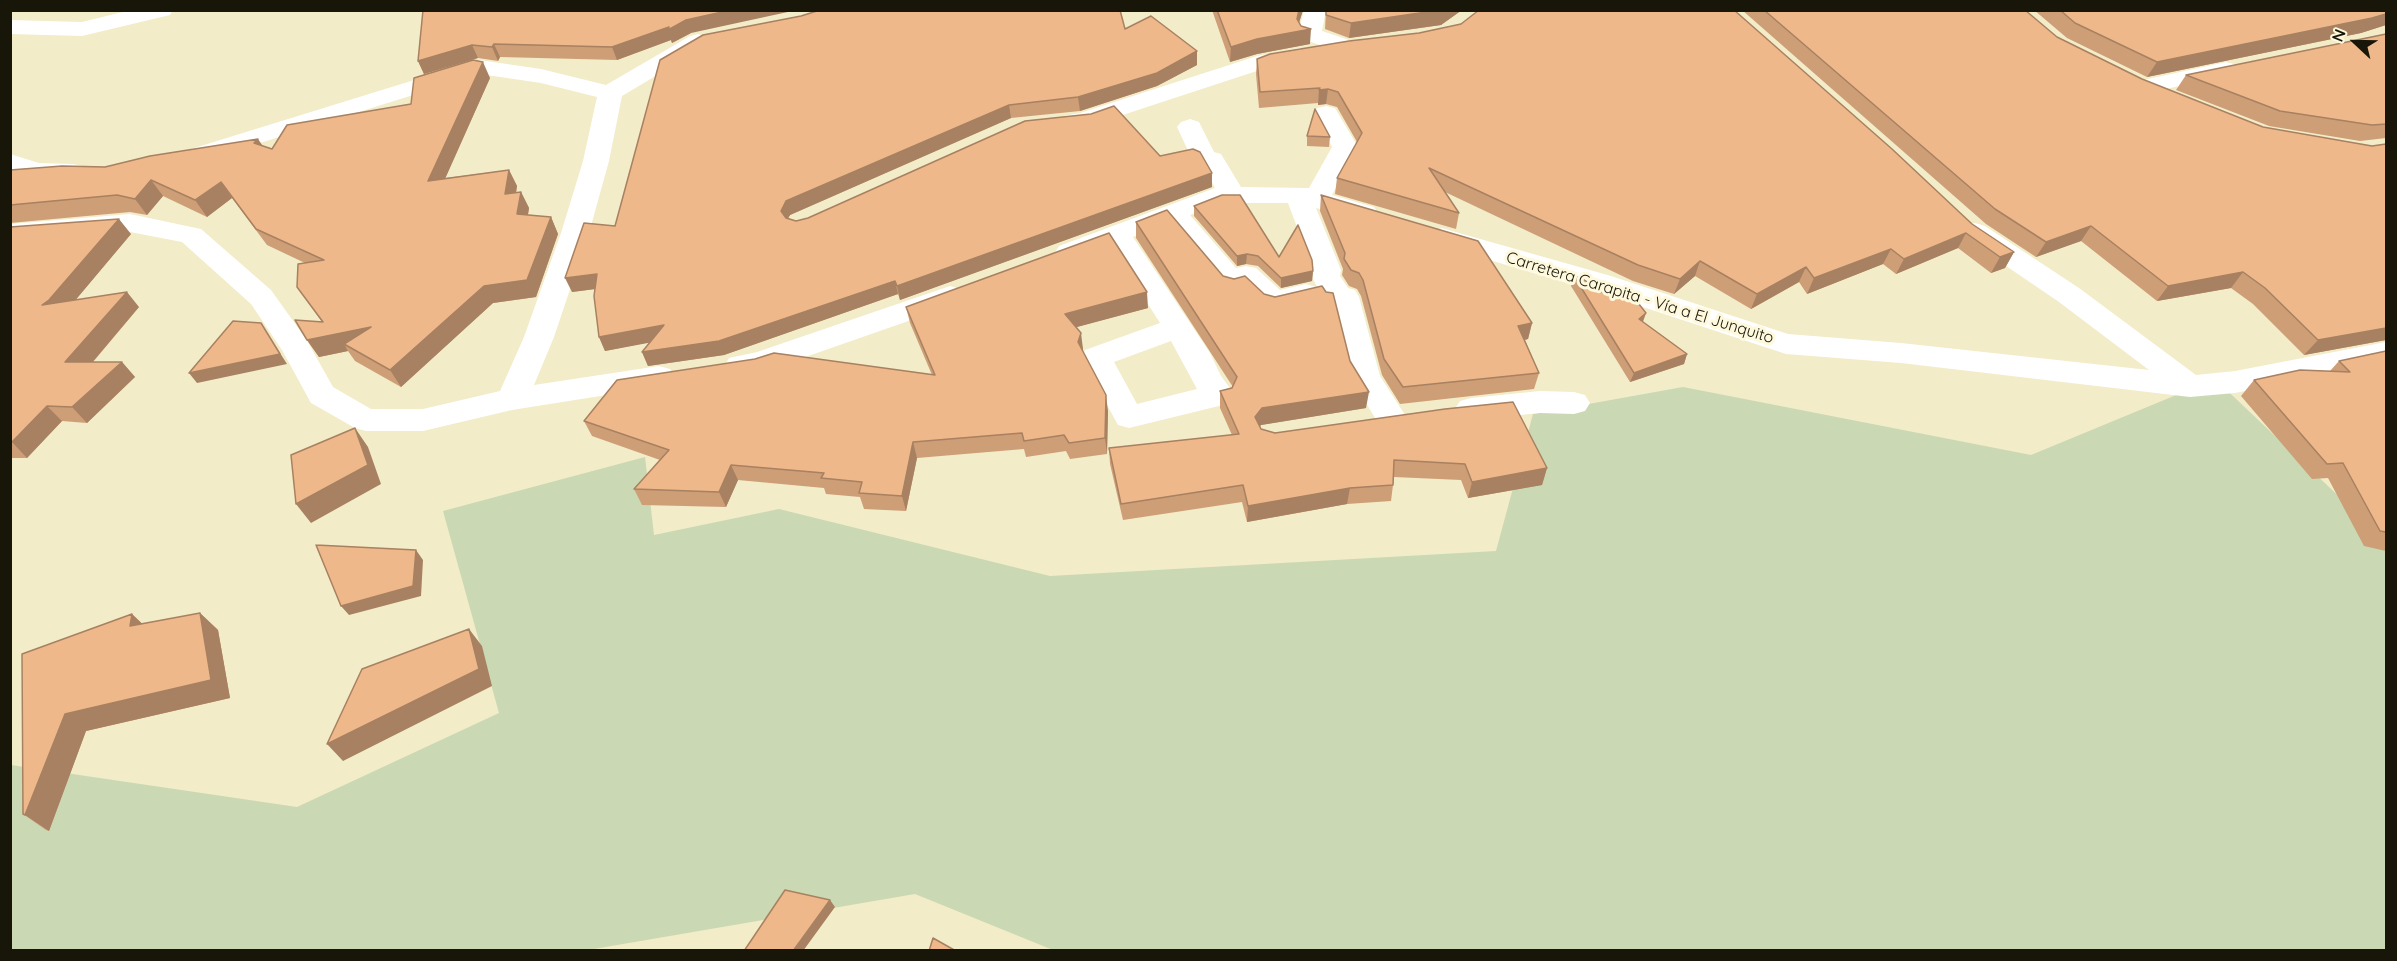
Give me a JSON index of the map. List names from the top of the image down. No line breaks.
{"streets":{"street":["Carretera Carapita - Vía a El Junquito"]},"north":"left"}
